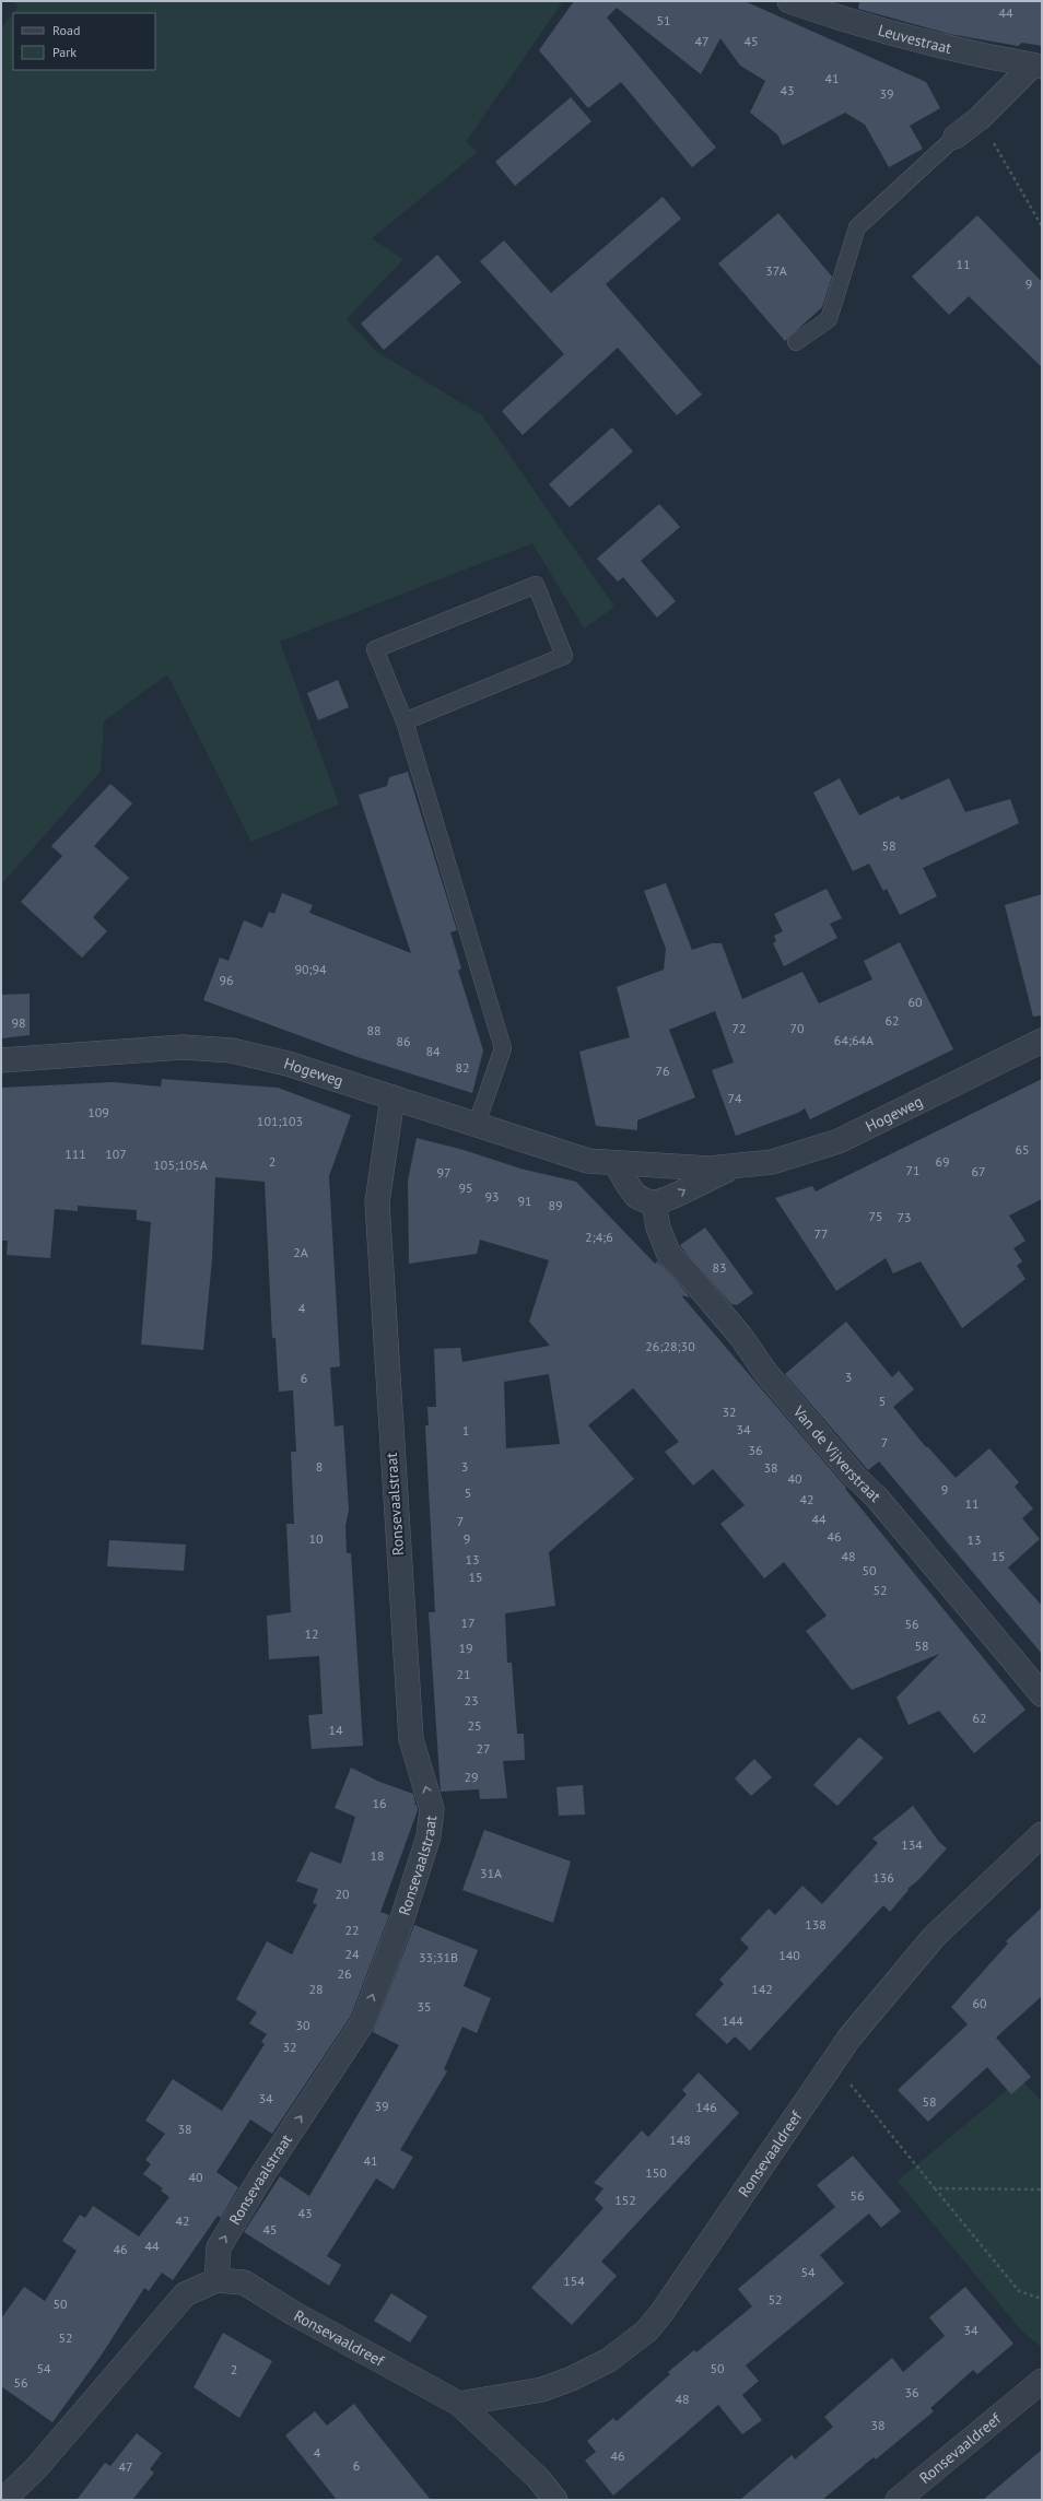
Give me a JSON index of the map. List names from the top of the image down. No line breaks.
{"streets":{"street":["Leuvestraat","Hogeweg","Van de Vijverstraat","Ronsevaalstraat","Ronsevaaldreef"]},"crossings":[["Hogeweg","Van de Vijverstraat"],["Hogeweg","Ronsevaalstraat"],["Ronsevaalstraat","Ronsevaaldreef"]],"one_way":["Ronsevaalstraat"],"house_numbers":["44","51","47","45","41","43","39","11","37A","9","58","90;94","96","60","62","98","72","70","88","64;64A","86","84","82","76","74","109","101;103","65","111","107","2","69","105;105A","71","67","97","95","93","91","89","75","73","77","2;4;6","2A","83","4","26;28;30","3","6","5","32","34","1","7","36","8","3","38","40","9","5","42","11","44","7","46","10","9","13","48","15","13","50","15","52","17","56","12","58","19","21","23","62","25","14","27","29","16","134","18","31A","136","20","138","22","24","140","33;31B","26","28","142","60","35","144","30","32","34","58","39","146","38","148","41","150","40","56","152","43","42","45","44","46","54","154","52","50","34","52","54","50","2","56","36","48","38","4","46","6","47"],"legend":["Road","Park"]}
